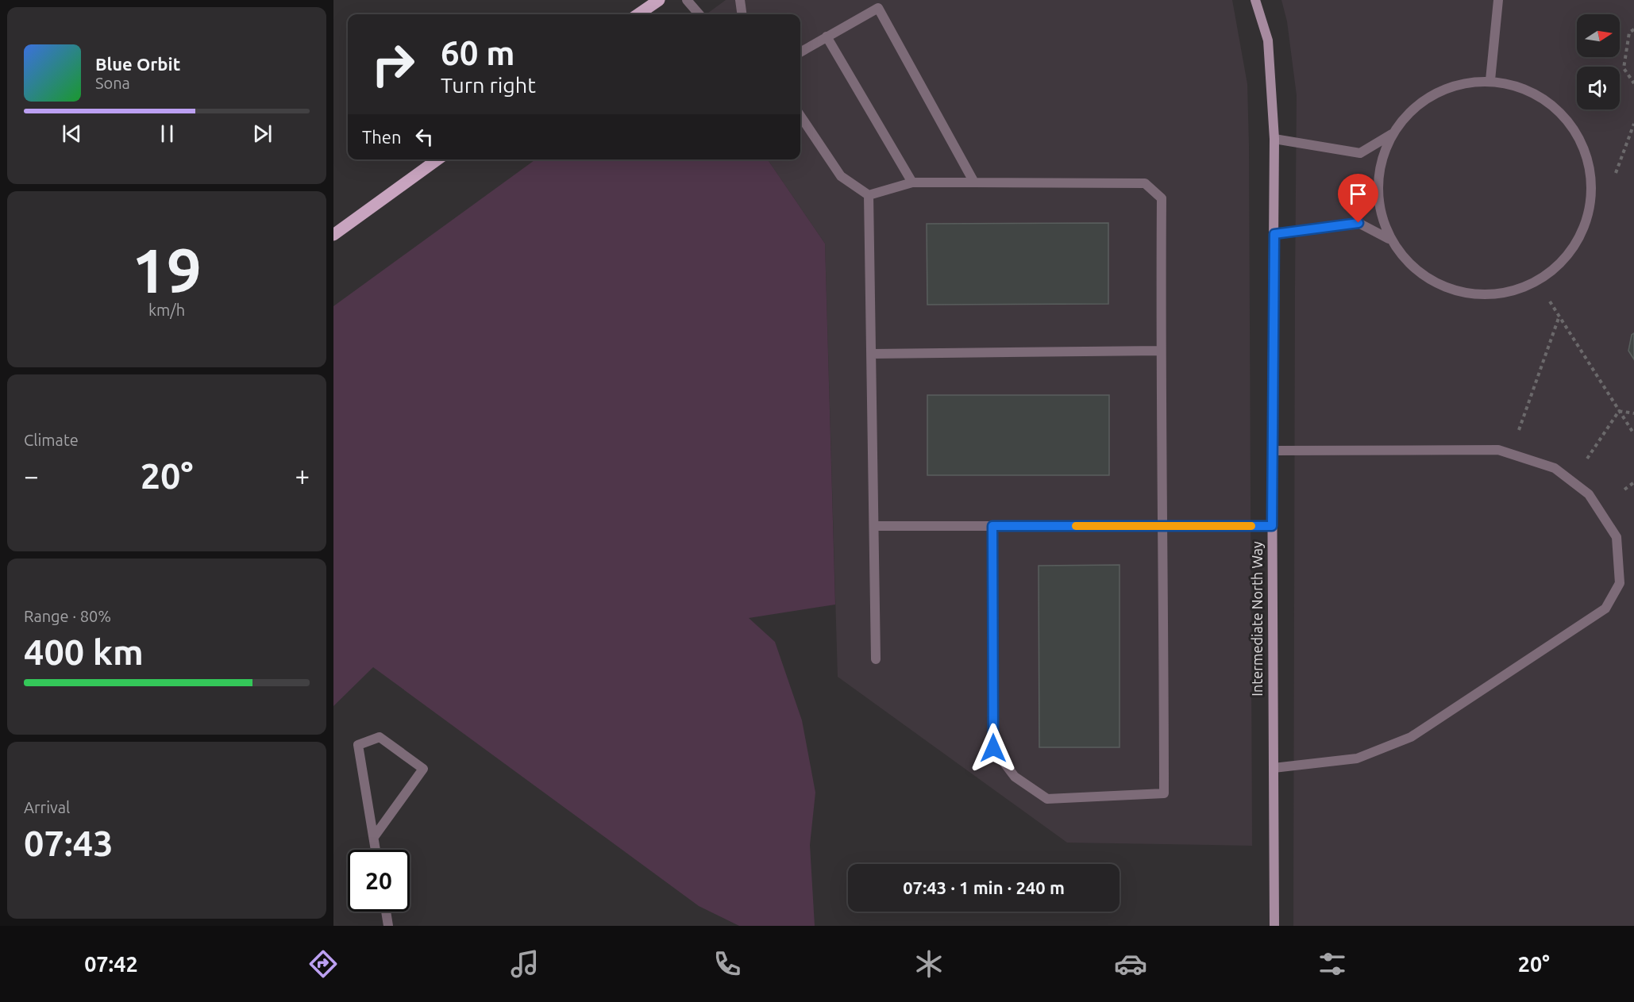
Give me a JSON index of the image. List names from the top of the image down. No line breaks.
{"streets":{"street":["Intermediate North Way"]},"north":"right","page":{"turn":["60 m","Turn right"],"song":["Blue Orbit","Sona"],"then":"Then","tile":[["19","km/h"],"Climate",["Range · 80%","400 km"],["Arrival","07:43"]],"heat":["−","20°","+"],"limit":"20","trip":"07:43 · 1 min · 240 m","tabs":["07:42","20°"]}}
